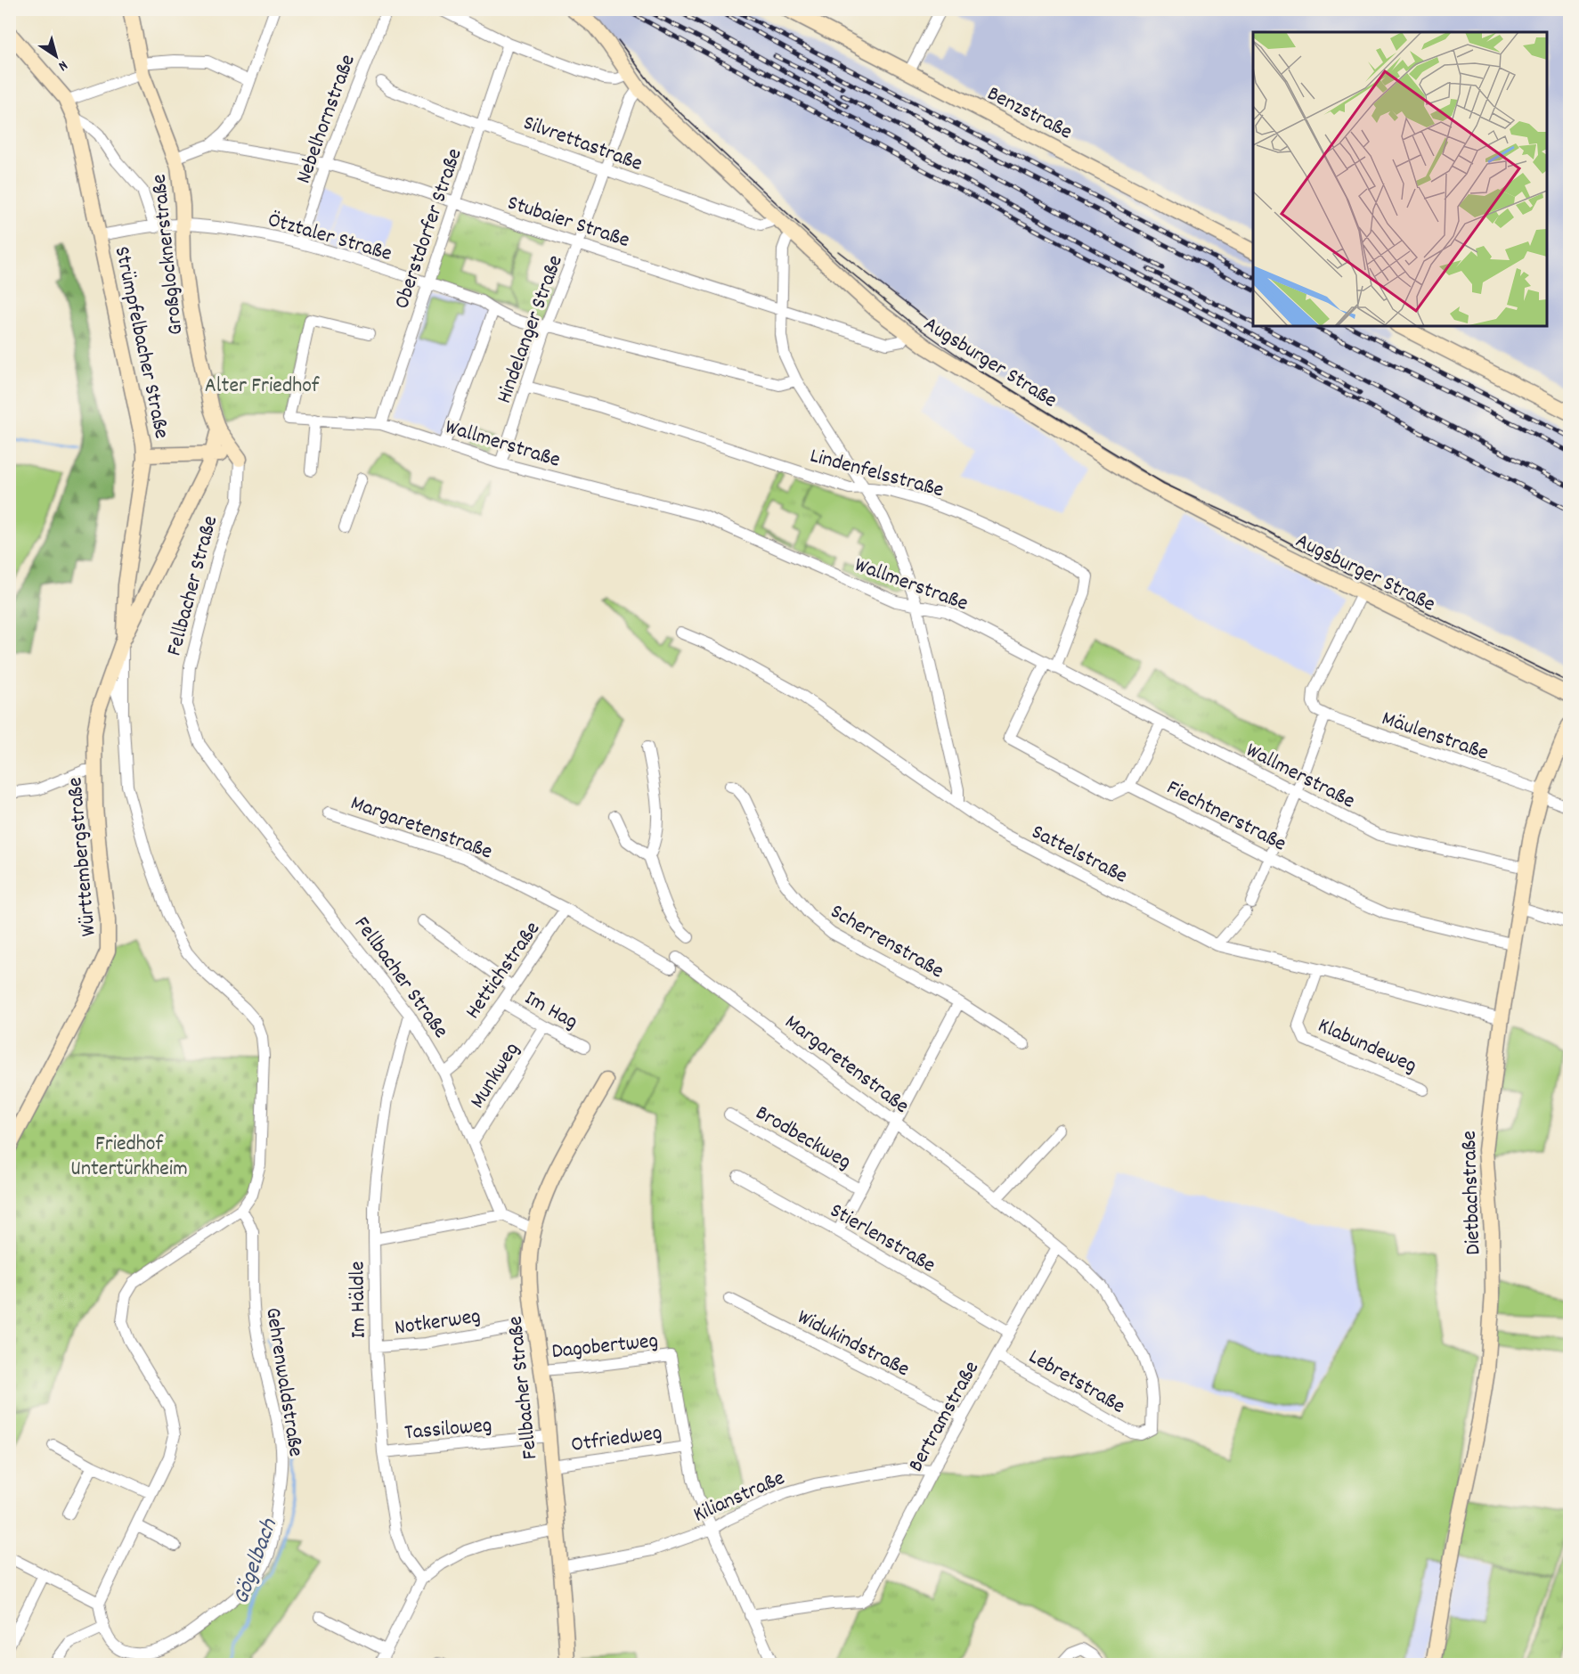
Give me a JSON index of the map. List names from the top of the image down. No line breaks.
{"streets":{"main road":["Benzstraße","Großglocknerstraße","Strümpfelbacher Straße","Augsburger Straße","Fellbacher Straße","Württembergstraße","Dietbachstraße"],"street":["Nebelhornstraße","Silvrettastraße","Stubaier Straße","Oberstdorfer Straße","Ötztaler Straße","Hindelanger Straße","Wallmerstraße","Lindenfelsstraße","Mäulenstraße","Fiechtnerstraße","Margaretenstraße","Sattelstraße","Scherrenstraße","Hettichstraße","Im Hag","Klabundeweg","Munkweg","Brodbeckweg","Stierlenstraße","Im Häldle","Notkerweg","Widukindstraße","Dagobertweg","Lebretstraße","Gehrenwaldstraße","Bertramstraße","Tassiloweg","Otfriedweg","Kilianstraße"]},"crossings":[["Nebelhornstraße","Stubaier Straße"],["Nebelhornstraße","Ötztaler Straße"],["Silvrettastraße","Oberstdorfer Straße"],["Silvrettastraße","Hindelanger Straße"],["Silvrettastraße","Augsburger Straße"],["Stubaier Straße","Oberstdorfer Straße"],["Stubaier Straße","Hindelanger Straße"],["Stubaier Straße","Augsburger Straße"],["Oberstdorfer Straße","Ötztaler Straße"],["Oberstdorfer Straße","Wallmerstraße"],["Ötztaler Straße","Großglocknerstraße"],["Ötztaler Straße","Hindelanger Straße"],["Ötztaler Straße","Strümpfelbacher Straße"],["Hindelanger Straße","Augsburger Straße"],["Hindelanger Straße","Wallmerstraße"],["Hindelanger Straße","Lindenfelsstraße"],["Strümpfelbacher Straße","Württembergstraße"],["Wallmerstraße","Lindenfelsstraße"],["Wallmerstraße","Dietbachstraße"],["Fellbacher Straße","Hettichstraße"],["Fellbacher Straße","Munkweg"],["Fellbacher Straße","Im Häldle"],["Fellbacher Straße","Notkerweg"],["Fellbacher Straße","Dagobertweg"],["Fellbacher Straße","Tassiloweg"],["Fellbacher Straße","Otfriedweg"],["Fellbacher Straße","Kilianstraße"],["Mäulenstraße","Dietbachstraße"],["Fiechtnerstraße","Dietbachstraße"],["Margaretenstraße","Hettichstraße"],["Margaretenstraße","Lebretstraße"],["Margaretenstraße","Bertramstraße"],["Sattelstraße","Klabundeweg"],["Sattelstraße","Dietbachstraße"],["Hettichstraße","Im Hag"],["Im Hag","Munkweg"],["Stierlenstraße","Bertramstraße"],["Im Häldle","Notkerweg"],["Im Häldle","Tassiloweg"],["Widukindstraße","Bertramstraße"],["Dagobertweg","Otfriedweg"],["Lebretstraße","Bertramstraße"],["Bertramstraße","Kilianstraße"]],"water":["Gögelbach"],"parks":["Alter Friedhof","Friedhof Untertürkheim"],"north":"bottom right"}
